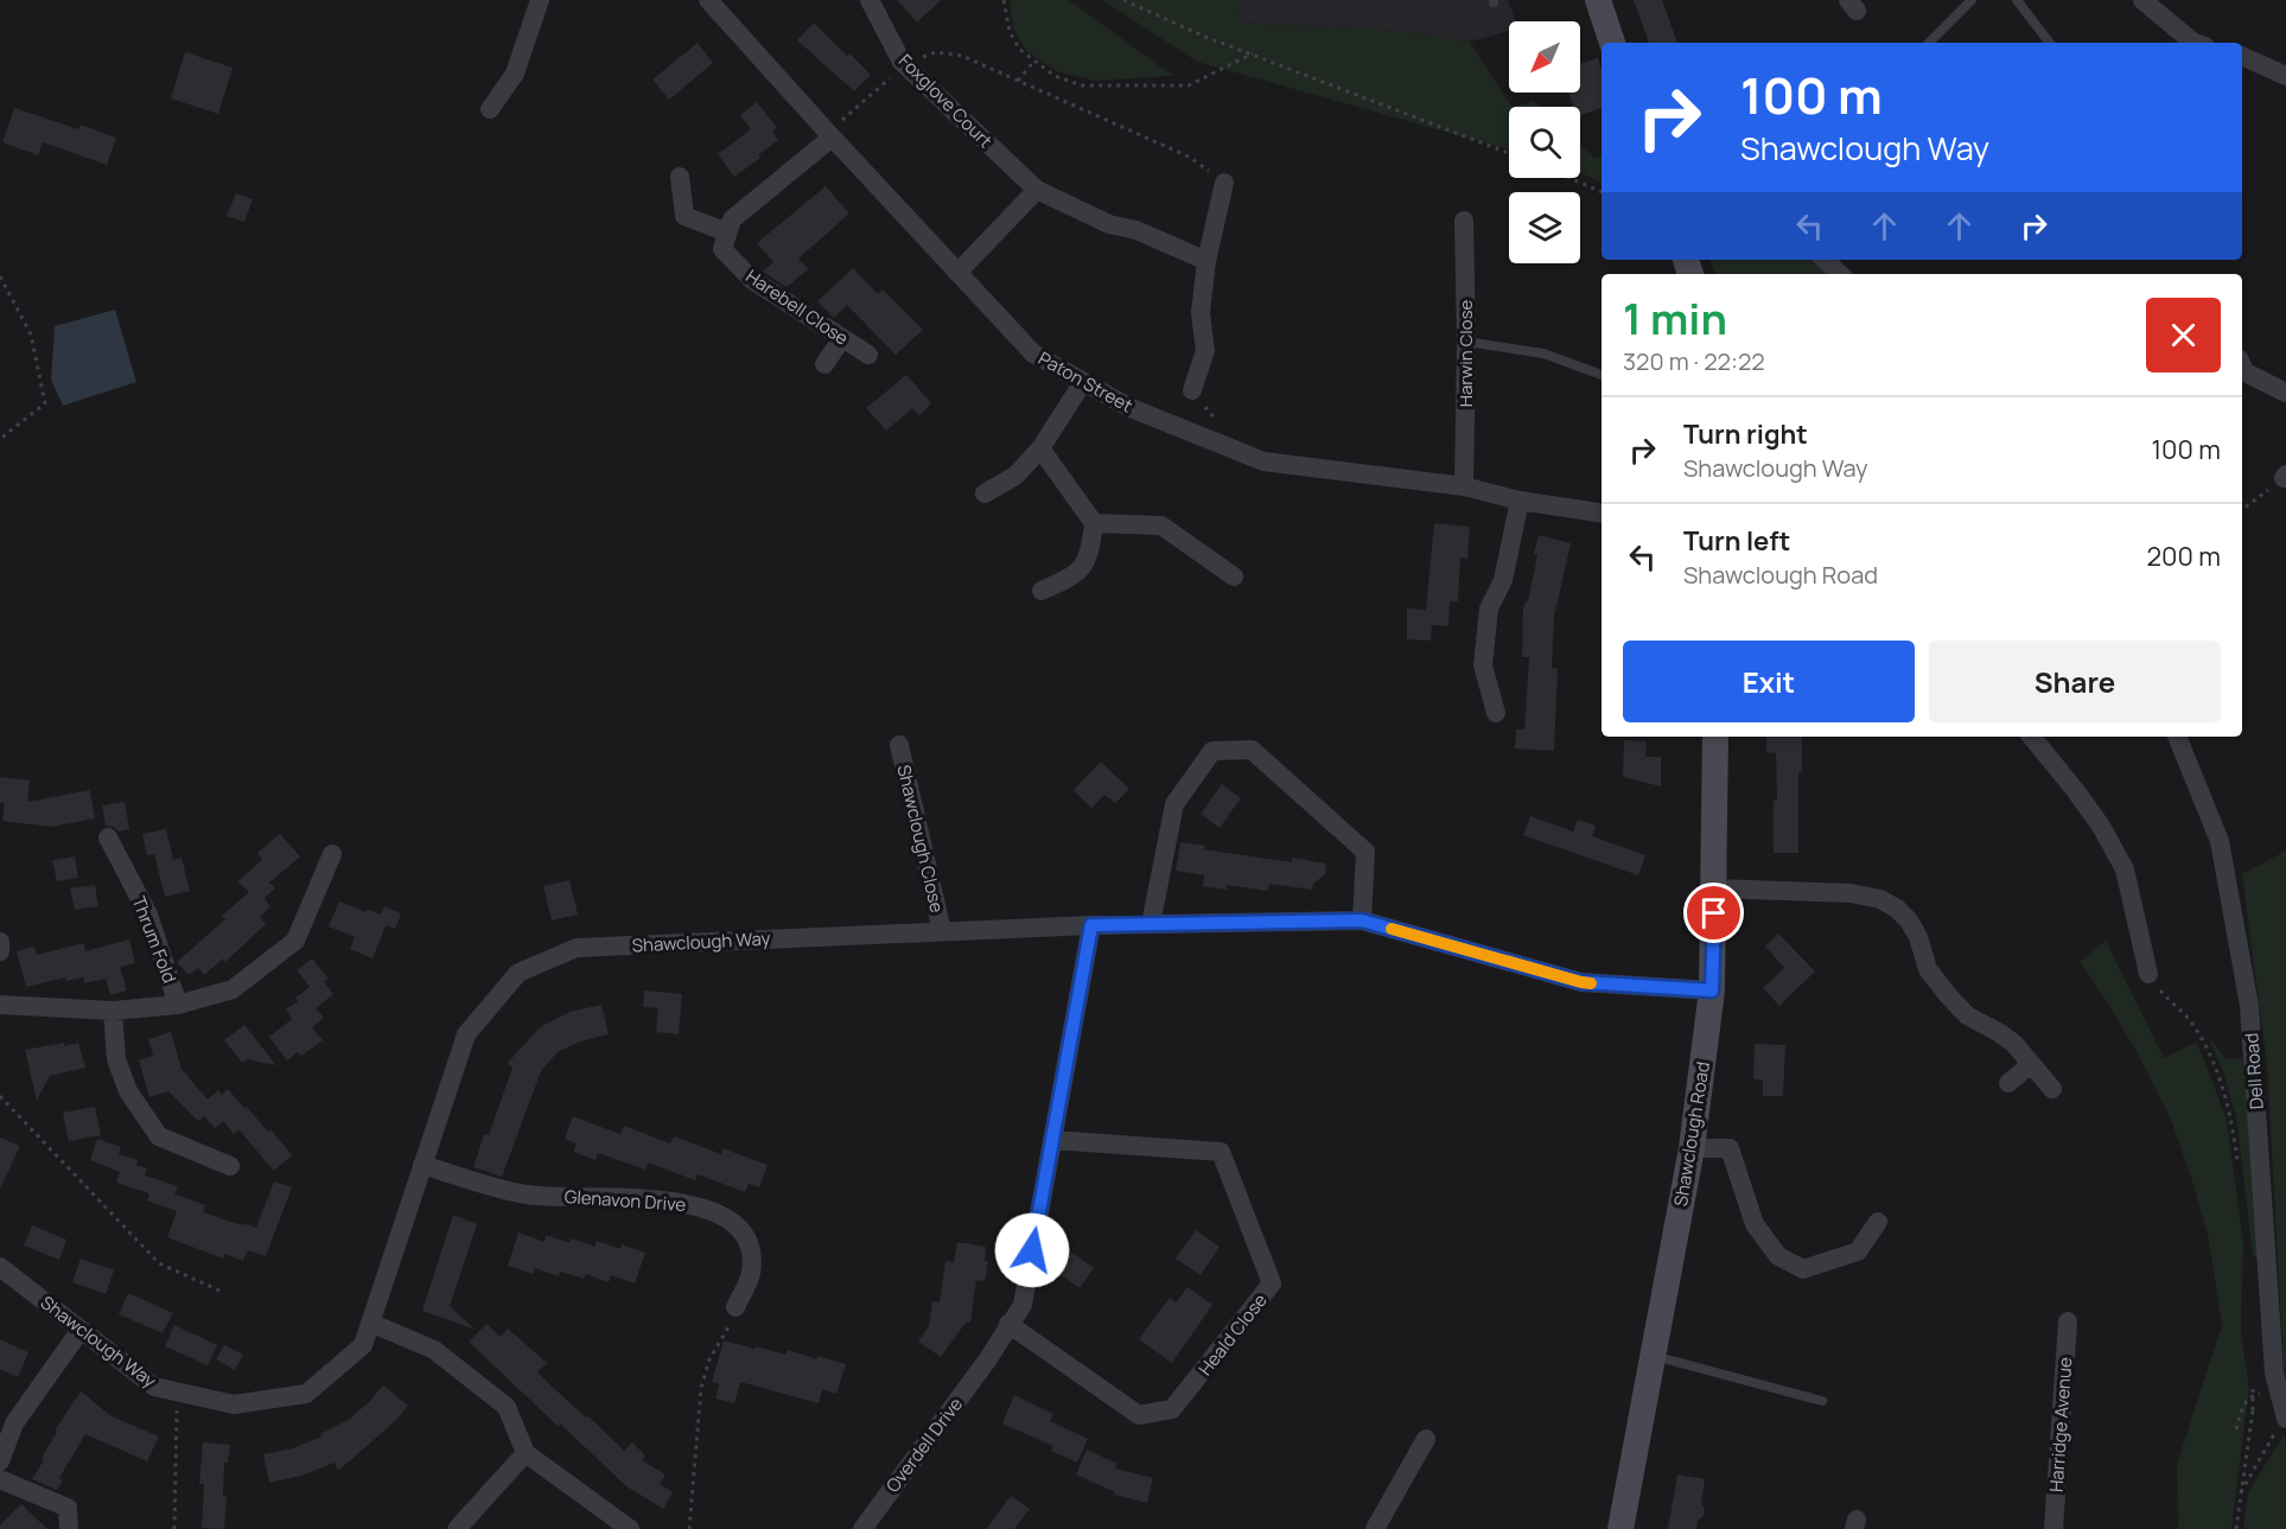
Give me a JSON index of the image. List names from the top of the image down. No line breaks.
{"streets":{"main road":["Shawclough Road"],"street":["Foxglove Court","Harebell Close","Harwin Close","Paton Street","Shawclough Close","Thrum Fold","Shawclough Way","Dell Road","Glenavon Drive","Heald Close","Harridge Avenue","Overdell Drive"]},"crossings":[["Harwin Close","Paton Street"],["Shawclough Close","Shawclough Way"],["Shawclough Way","Shawclough Road"],["Shawclough Way","Glenavon Drive"],["Shawclough Way","Overdell Drive"],["Heald Close","Overdell Drive"]],"north":"bottom left","page":{"turn":["100 m","Shawclough Way"],"heading":["1 min","320 m · 22:22"],"list":[{"name":"Turn right","note":"Shawclough Way","value":"100 m"},{"name":"Turn left","note":"Shawclough Road","value":"200 m"}],"buttons":["Exit","Share"]}}
